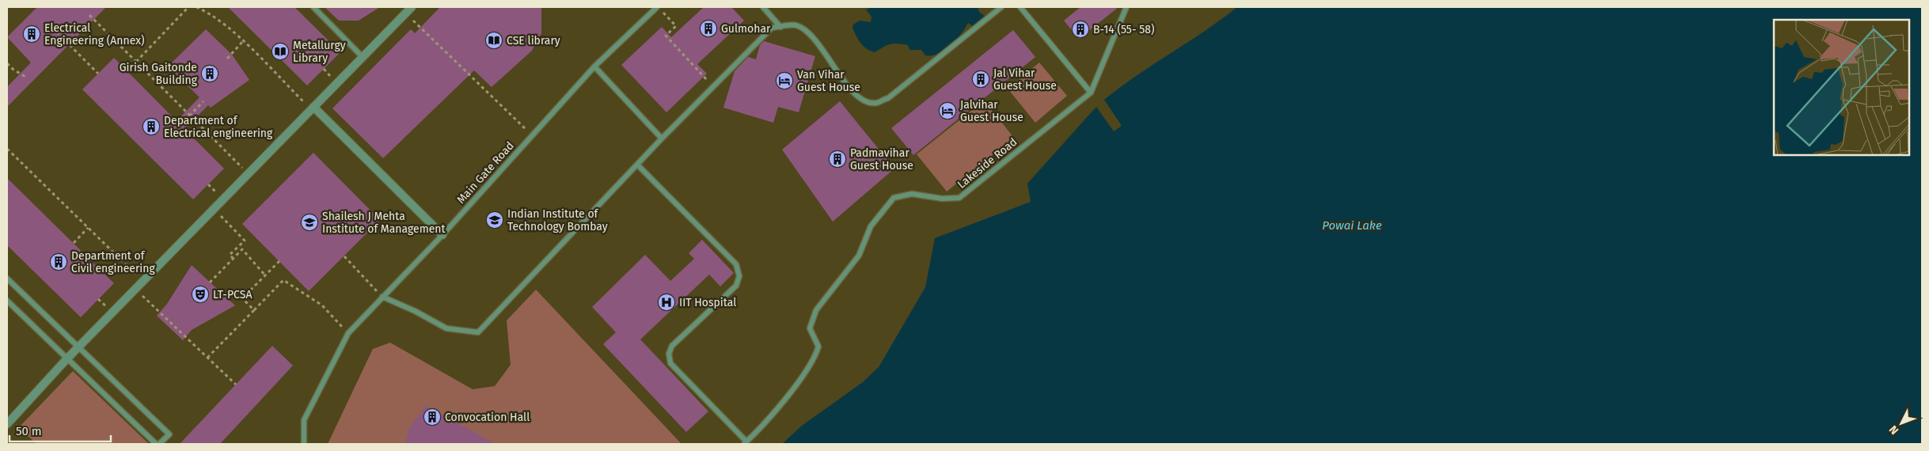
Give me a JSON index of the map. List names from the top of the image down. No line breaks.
{"streets":{"lane":["Lakeside Road","Main Gate Road"]},"water":["Powai Lake"],"places":{"building":["Gulmohar","B-14 (55- 58)","Electrical Engineering (Annex)","Girish Gaitonde Building","Jal Vihar Guest House","Department of Electrical engineering","Padmavihar Guest House","Department of Civil engineering","Convocation Hall"],"library":["CSE library","Metallurgy Library"],"hotel":["Van Vihar Guest House","Jalvihar Guest House"],"school or university":["Indian Institute of Technology Bombay","Shailesh J Mehta Institute of Management"],"theatre":["LT-PCSA"],"hospital":["IIT Hospital"]},"scale_bar":"50 m","north":"bottom left"}
